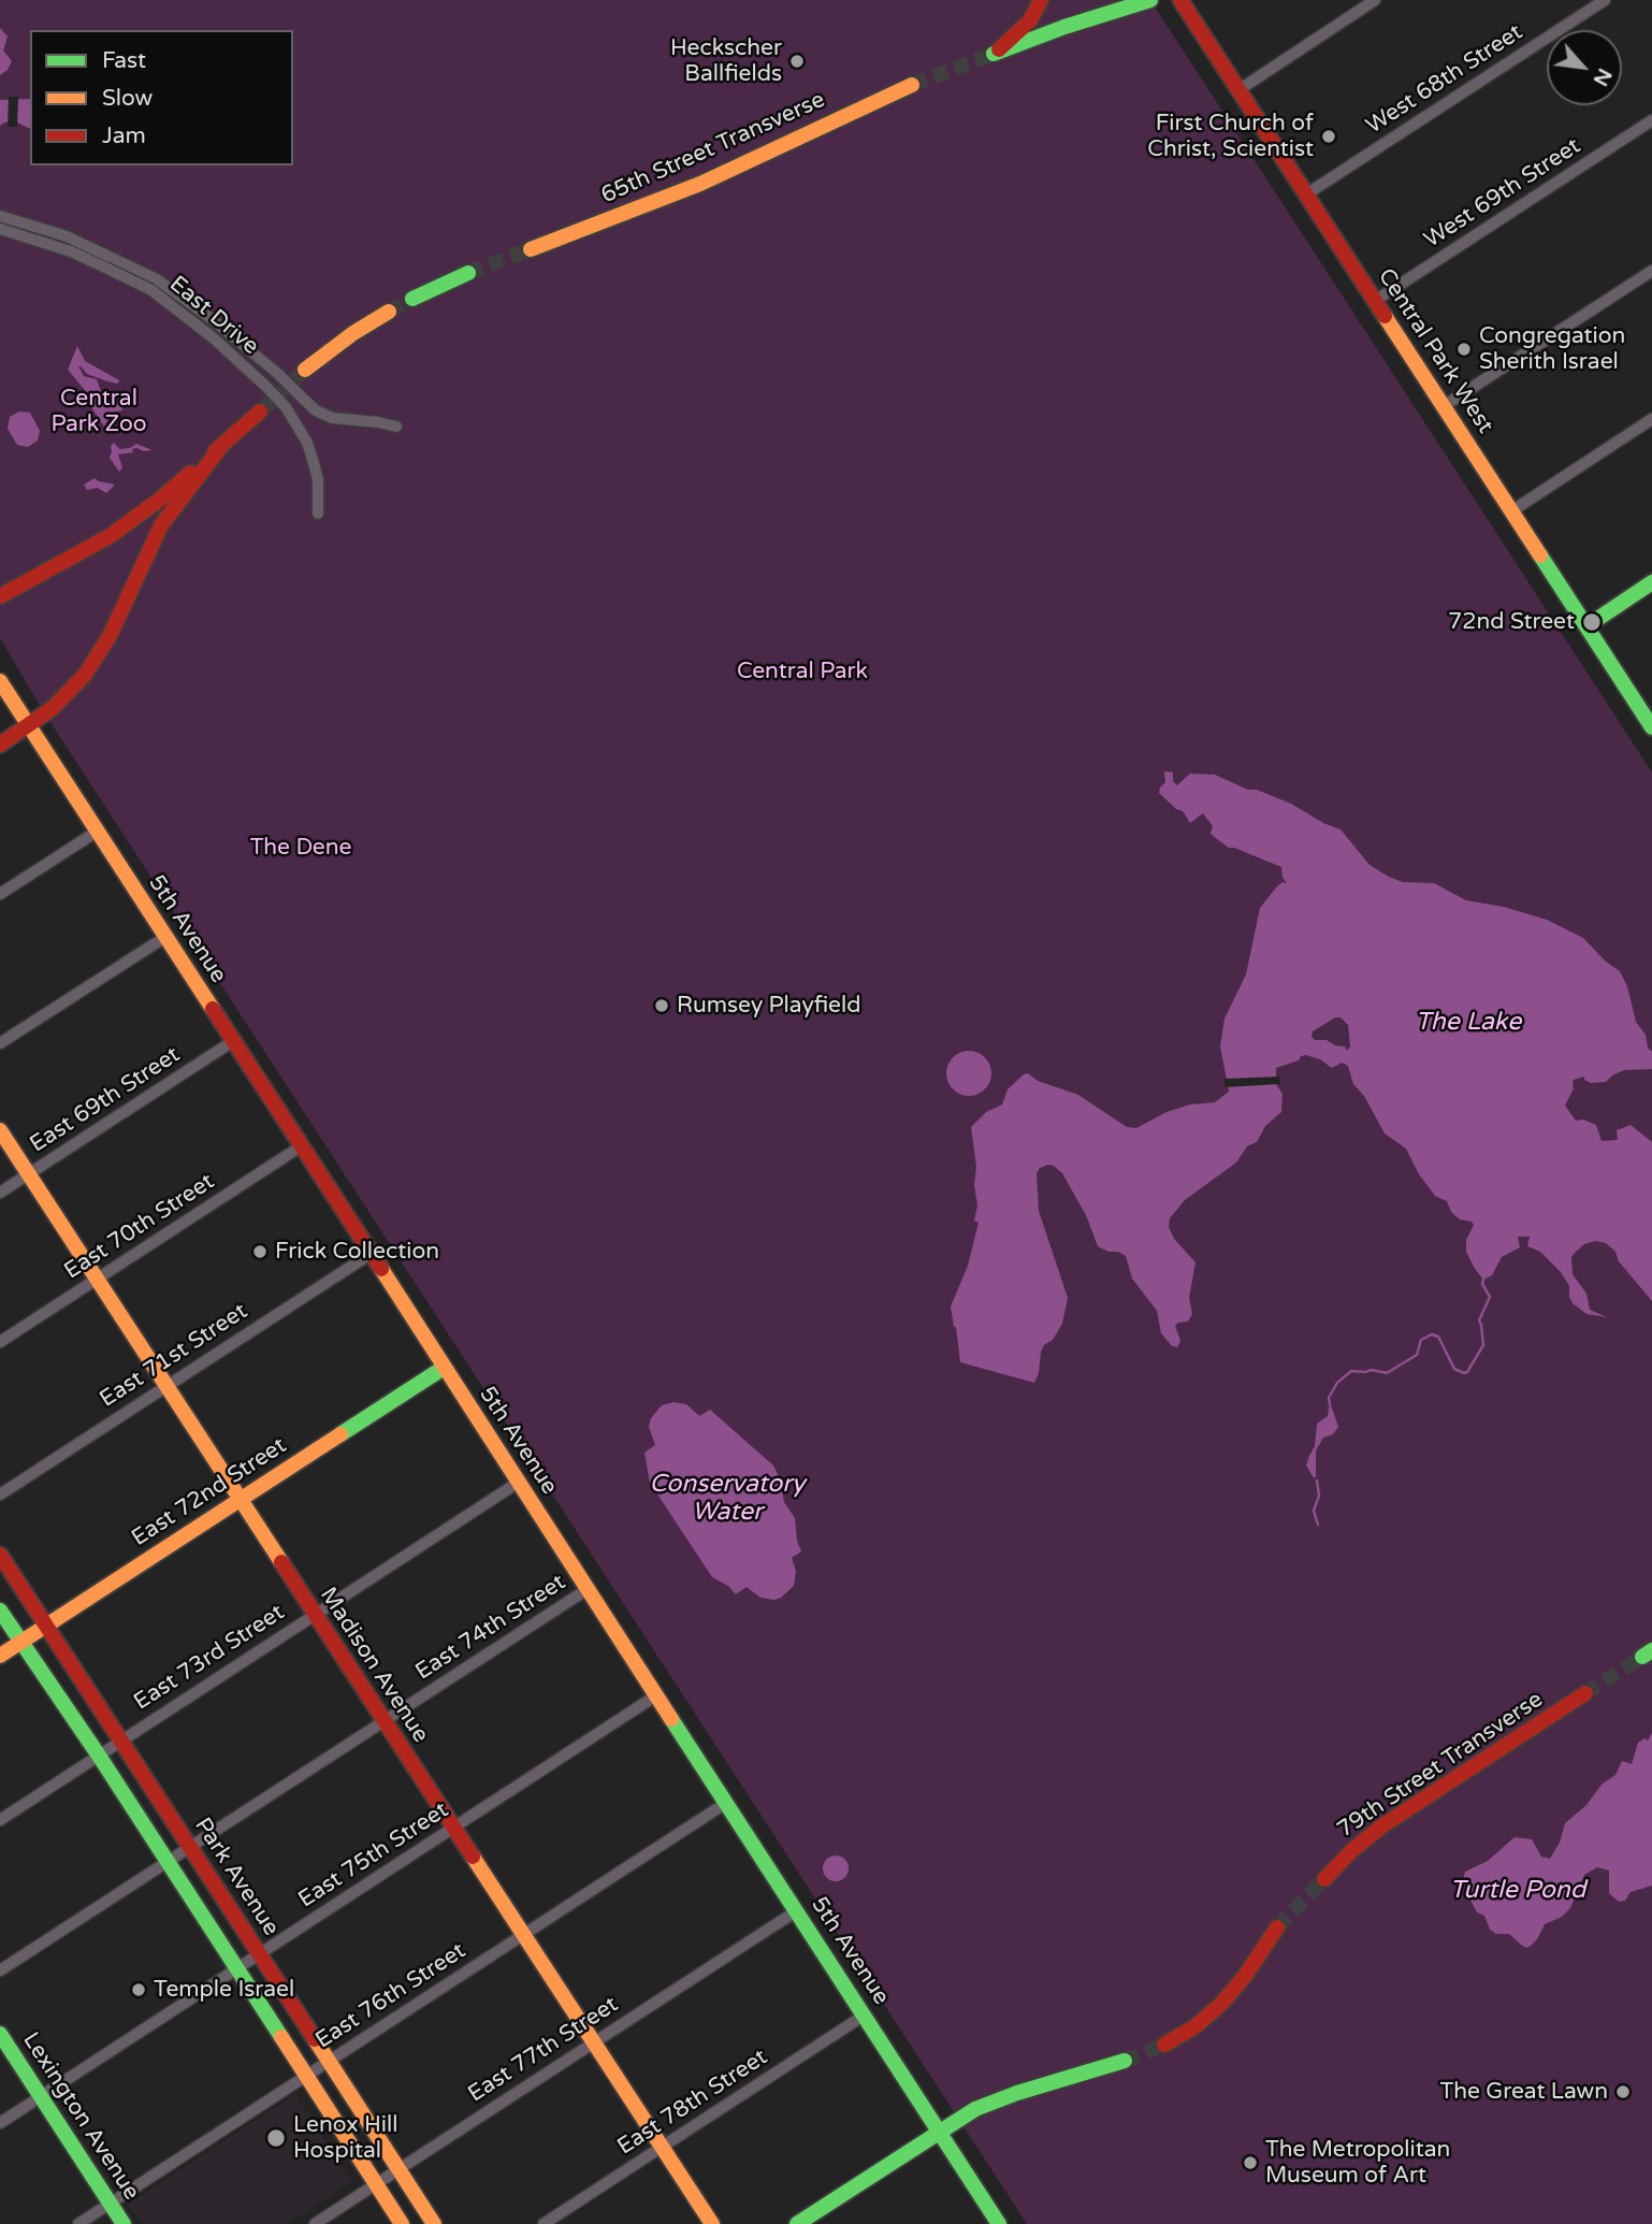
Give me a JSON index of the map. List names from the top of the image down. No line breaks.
{"streets":{"main road":["65th Street Transverse","Central Park West","5th Avenue","East 72nd Street","Madison Avenue","79th Street Transverse","Park Avenue","Lexington Avenue"],"street":["West 68th Street","West 69th Street","East Drive","East 69th Street","East 70th Street","East 71st Street","East 74th Street","East 73rd Street","East 75th Street","East 76th Street","East 77th Street","East 78th Street"]},"crossings":[["West 68th Street","Central Park West"],["West 69th Street","Central Park West"],["5th Avenue","East 69th Street"],["5th Avenue","East 70th Street"],["5th Avenue","East 71st Street"],["5th Avenue","East 72nd Street"],["5th Avenue","East 74th Street"],["5th Avenue","East 73rd Street"],["5th Avenue","East 75th Street"],["5th Avenue","East 76th Street"],["5th Avenue","East 77th Street"],["5th Avenue","East 78th Street"],["East 69th Street","Madison Avenue"],["East 70th Street","Madison Avenue"],["East 71st Street","Madison Avenue"],["East 72nd Street","Madison Avenue"],["East 72nd Street","Park Avenue"],["East 74th Street","Madison Avenue"],["East 74th Street","Park Avenue"],["East 73rd Street","Madison Avenue"],["East 73rd Street","Park Avenue"],["Madison Avenue","East 75th Street"],["Madison Avenue","East 76th Street"],["Madison Avenue","East 77th Street"],["Madison Avenue","East 78th Street"],["East 75th Street","Park Avenue"],["East 75th Street","Lexington Avenue"],["Park Avenue","East 76th Street"],["Park Avenue","East 77th Street"],["East 76th Street","Lexington Avenue"]],"water":["The Lake","Conservatory Water","Turtle Pond"],"parks":["Central Park Zoo","Central Park","The Dene"],"places":["Heckscher Ballfields","First Church of Christ, Scientist","Congregation Sherith Israel","72nd Street","Rumsey Playfield","Frick Collection","Temple Israel","The Great Lawn","Lenox Hill Hospital","The Metropolitan Museum of Art"],"legend":["Fast","Slow","Jam"],"north":"bottom right"}
